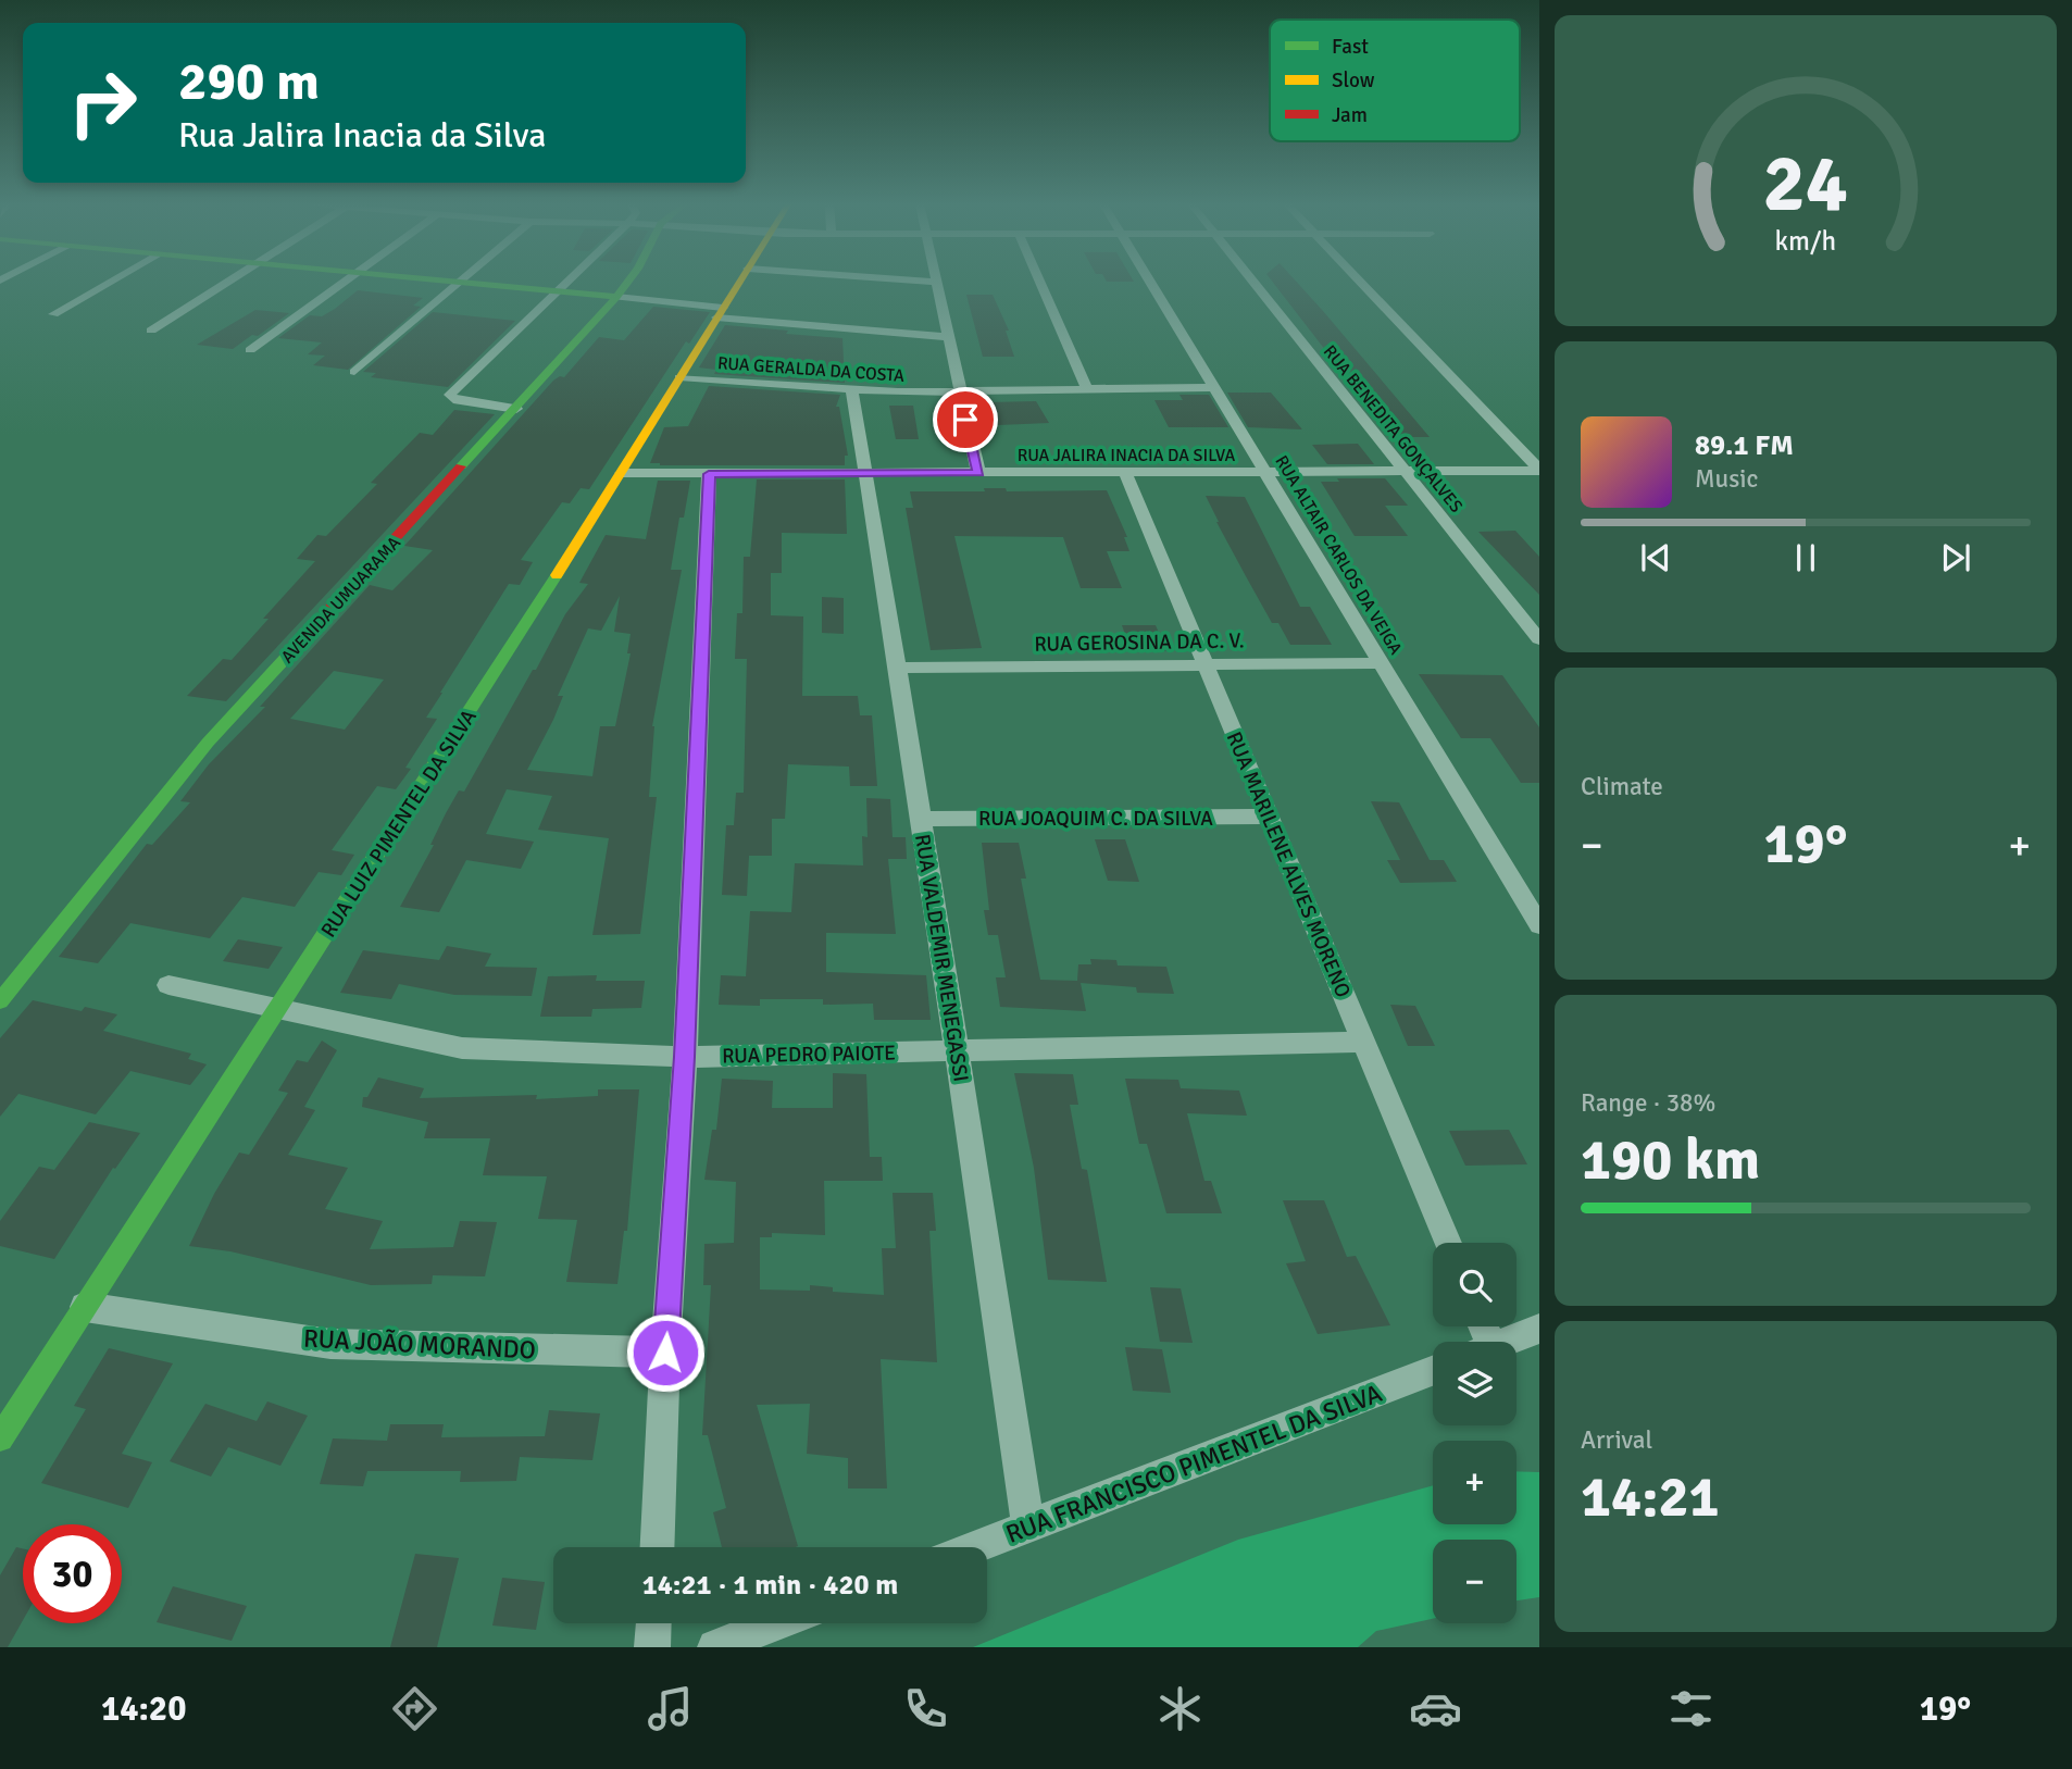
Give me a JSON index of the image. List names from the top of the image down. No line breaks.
{"streets":{"street":["RUA GERALDA DA COSTA","RUA BENEDITA GONÇALVES","RUA JALIRA INACIA DA SILVA","RUA ALTAIR CARLOS DA VEIGA","AVENIDA UMUARAMA","RUA GEROSINA DA C. V.","RUA JOAQUIM C. DA SILVA","RUA LUIZ PIMENTEL DA SILVA","RUA MARILENE ALVES MORENO","RUA VALDEMIR MENEGASSI","RUA PEDRO PAIOTE","RUA JOÃO MORANDO","RUA FRANCISCO PIMENTEL DA SILVA"]},"crossings":[["RUA GERALDA DA COSTA","RUA ALTAIR CARLOS DA VEIGA"],["RUA GERALDA DA COSTA","RUA LUIZ PIMENTEL DA SILVA"],["RUA GERALDA DA COSTA","RUA VALDEMIR MENEGASSI"],["RUA BENEDITA GONÇALVES","RUA JALIRA INACIA DA SILVA"],["RUA JALIRA INACIA DA SILVA","RUA ALTAIR CARLOS DA VEIGA"],["RUA JALIRA INACIA DA SILVA","RUA LUIZ PIMENTEL DA SILVA"],["RUA JALIRA INACIA DA SILVA","RUA MARILENE ALVES MORENO"],["RUA JALIRA INACIA DA SILVA","RUA VALDEMIR MENEGASSI"],["RUA ALTAIR CARLOS DA VEIGA","RUA GEROSINA DA C. V."],["RUA GEROSINA DA C. V.","RUA MARILENE ALVES MORENO"],["RUA GEROSINA DA C. V.","RUA VALDEMIR MENEGASSI"],["RUA JOAQUIM C. DA SILVA","RUA MARILENE ALVES MORENO"],["RUA JOAQUIM C. DA SILVA","RUA VALDEMIR MENEGASSI"],["RUA LUIZ PIMENTEL DA SILVA","RUA PEDRO PAIOTE"],["RUA LUIZ PIMENTEL DA SILVA","RUA JOÃO MORANDO"],["RUA MARILENE ALVES MORENO","RUA PEDRO PAIOTE"],["RUA VALDEMIR MENEGASSI","RUA PEDRO PAIOTE"],["RUA VALDEMIR MENEGASSI","RUA FRANCISCO PIMENTEL DA SILVA"]],"legend":["Fast","Slow","Jam"],"page":{"turn":["290 m","Rua Jalira Inacia da Silva"],"song":["89.1 FM","Music"],"tile":["Climate",["Range · 38%","190 km"],["Arrival","14:21"]],"heat":["−","19°","+"],"map_buttons":["+","−"],"limit":"30","trip":"14:21 · 1 min · 420 m","tabs":["14:20","19°"],"gauge":["24","km/h"]}}
